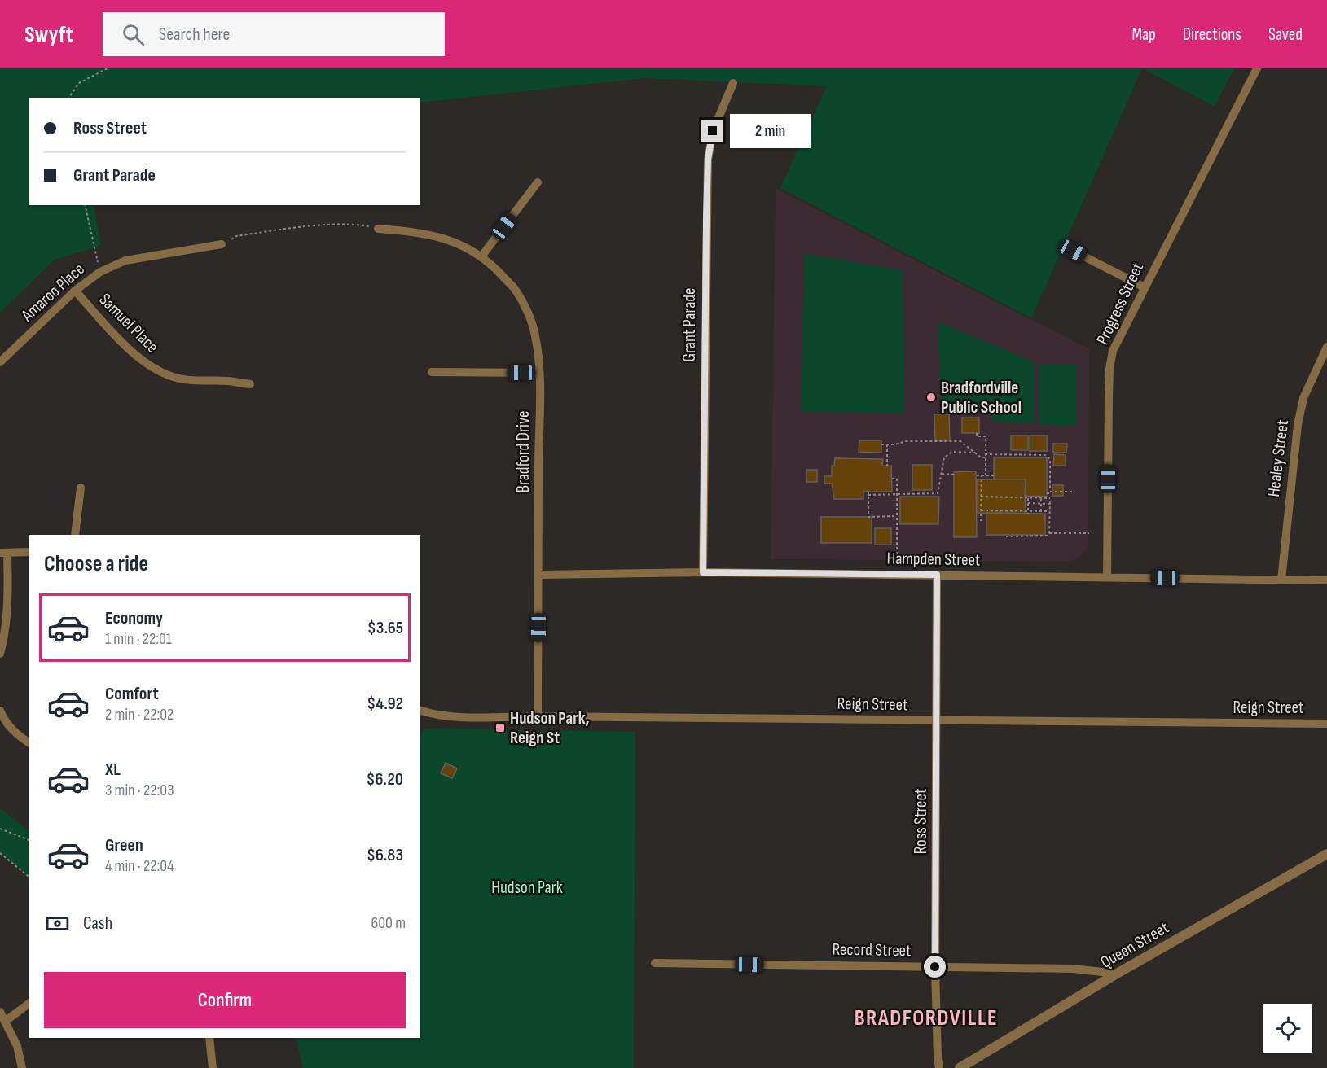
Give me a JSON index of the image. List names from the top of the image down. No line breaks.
{"streets":{"street":["Amaroo Place","Progress Street","Samuel Place","Grant Parade","Bradford Drive","Healey Street","Hampden Street","Reign Street","Ross Street","Queen Street","Record Street"]},"crossings":[["Amaroo Place","Samuel Place"],["Progress Street","Hampden Street"],["Grant Parade","Hampden Street"],["Bradford Drive","Hampden Street"],["Bradford Drive","Reign Street"],["Healey Street","Hampden Street"],["Hampden Street","Ross Street"],["Reign Street","Ross Street"],["Ross Street","Record Street"],["Queen Street","Record Street"]],"districts":["BRADFORDVILLE"],"parks":["Hudson Park"],"places":{"other":["Bradfordville Public School"],"transit":["Hudson Park, Reign St"]},"page":{"header":"Swyft","search":"Search here","nav":["Map","Directions","Saved"],"banner":["Ross Street","Grant Parade"],"bubble":"2 min","heading":"Choose a ride","list":[{"name":"Economy","note":"1 min · 22:01","value":"$3.65"},{"name":"Comfort","note":"2 min · 22:02","value":"$4.92"},{"name":"XL","note":"3 min · 22:03","value":"$6.20"},{"name":"Green","note":"4 min · 22:04","value":"$6.83"}],"pay":["Cash","600 m"],"buttons":"Confirm"}}
